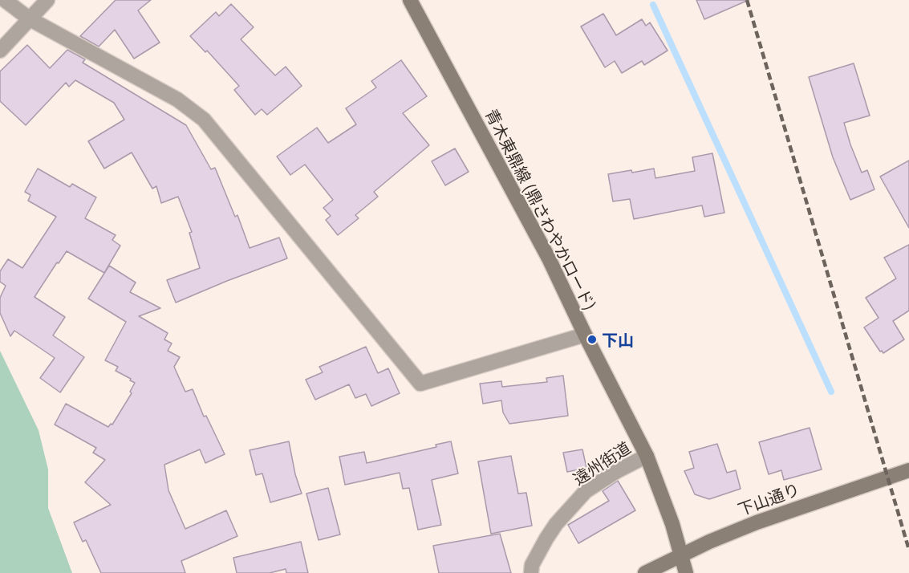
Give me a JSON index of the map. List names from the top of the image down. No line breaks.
{"streets":{"main road":["青木東鼎線 (鼎さわやかロード)","下山通り"],"street":["遠州街道"]},"crossings":[["青木東鼎線 (鼎さわやかロード)","遠州街道"],["青木東鼎線 (鼎さわやかロード)","下山通り"]],"places":["下山"]}
